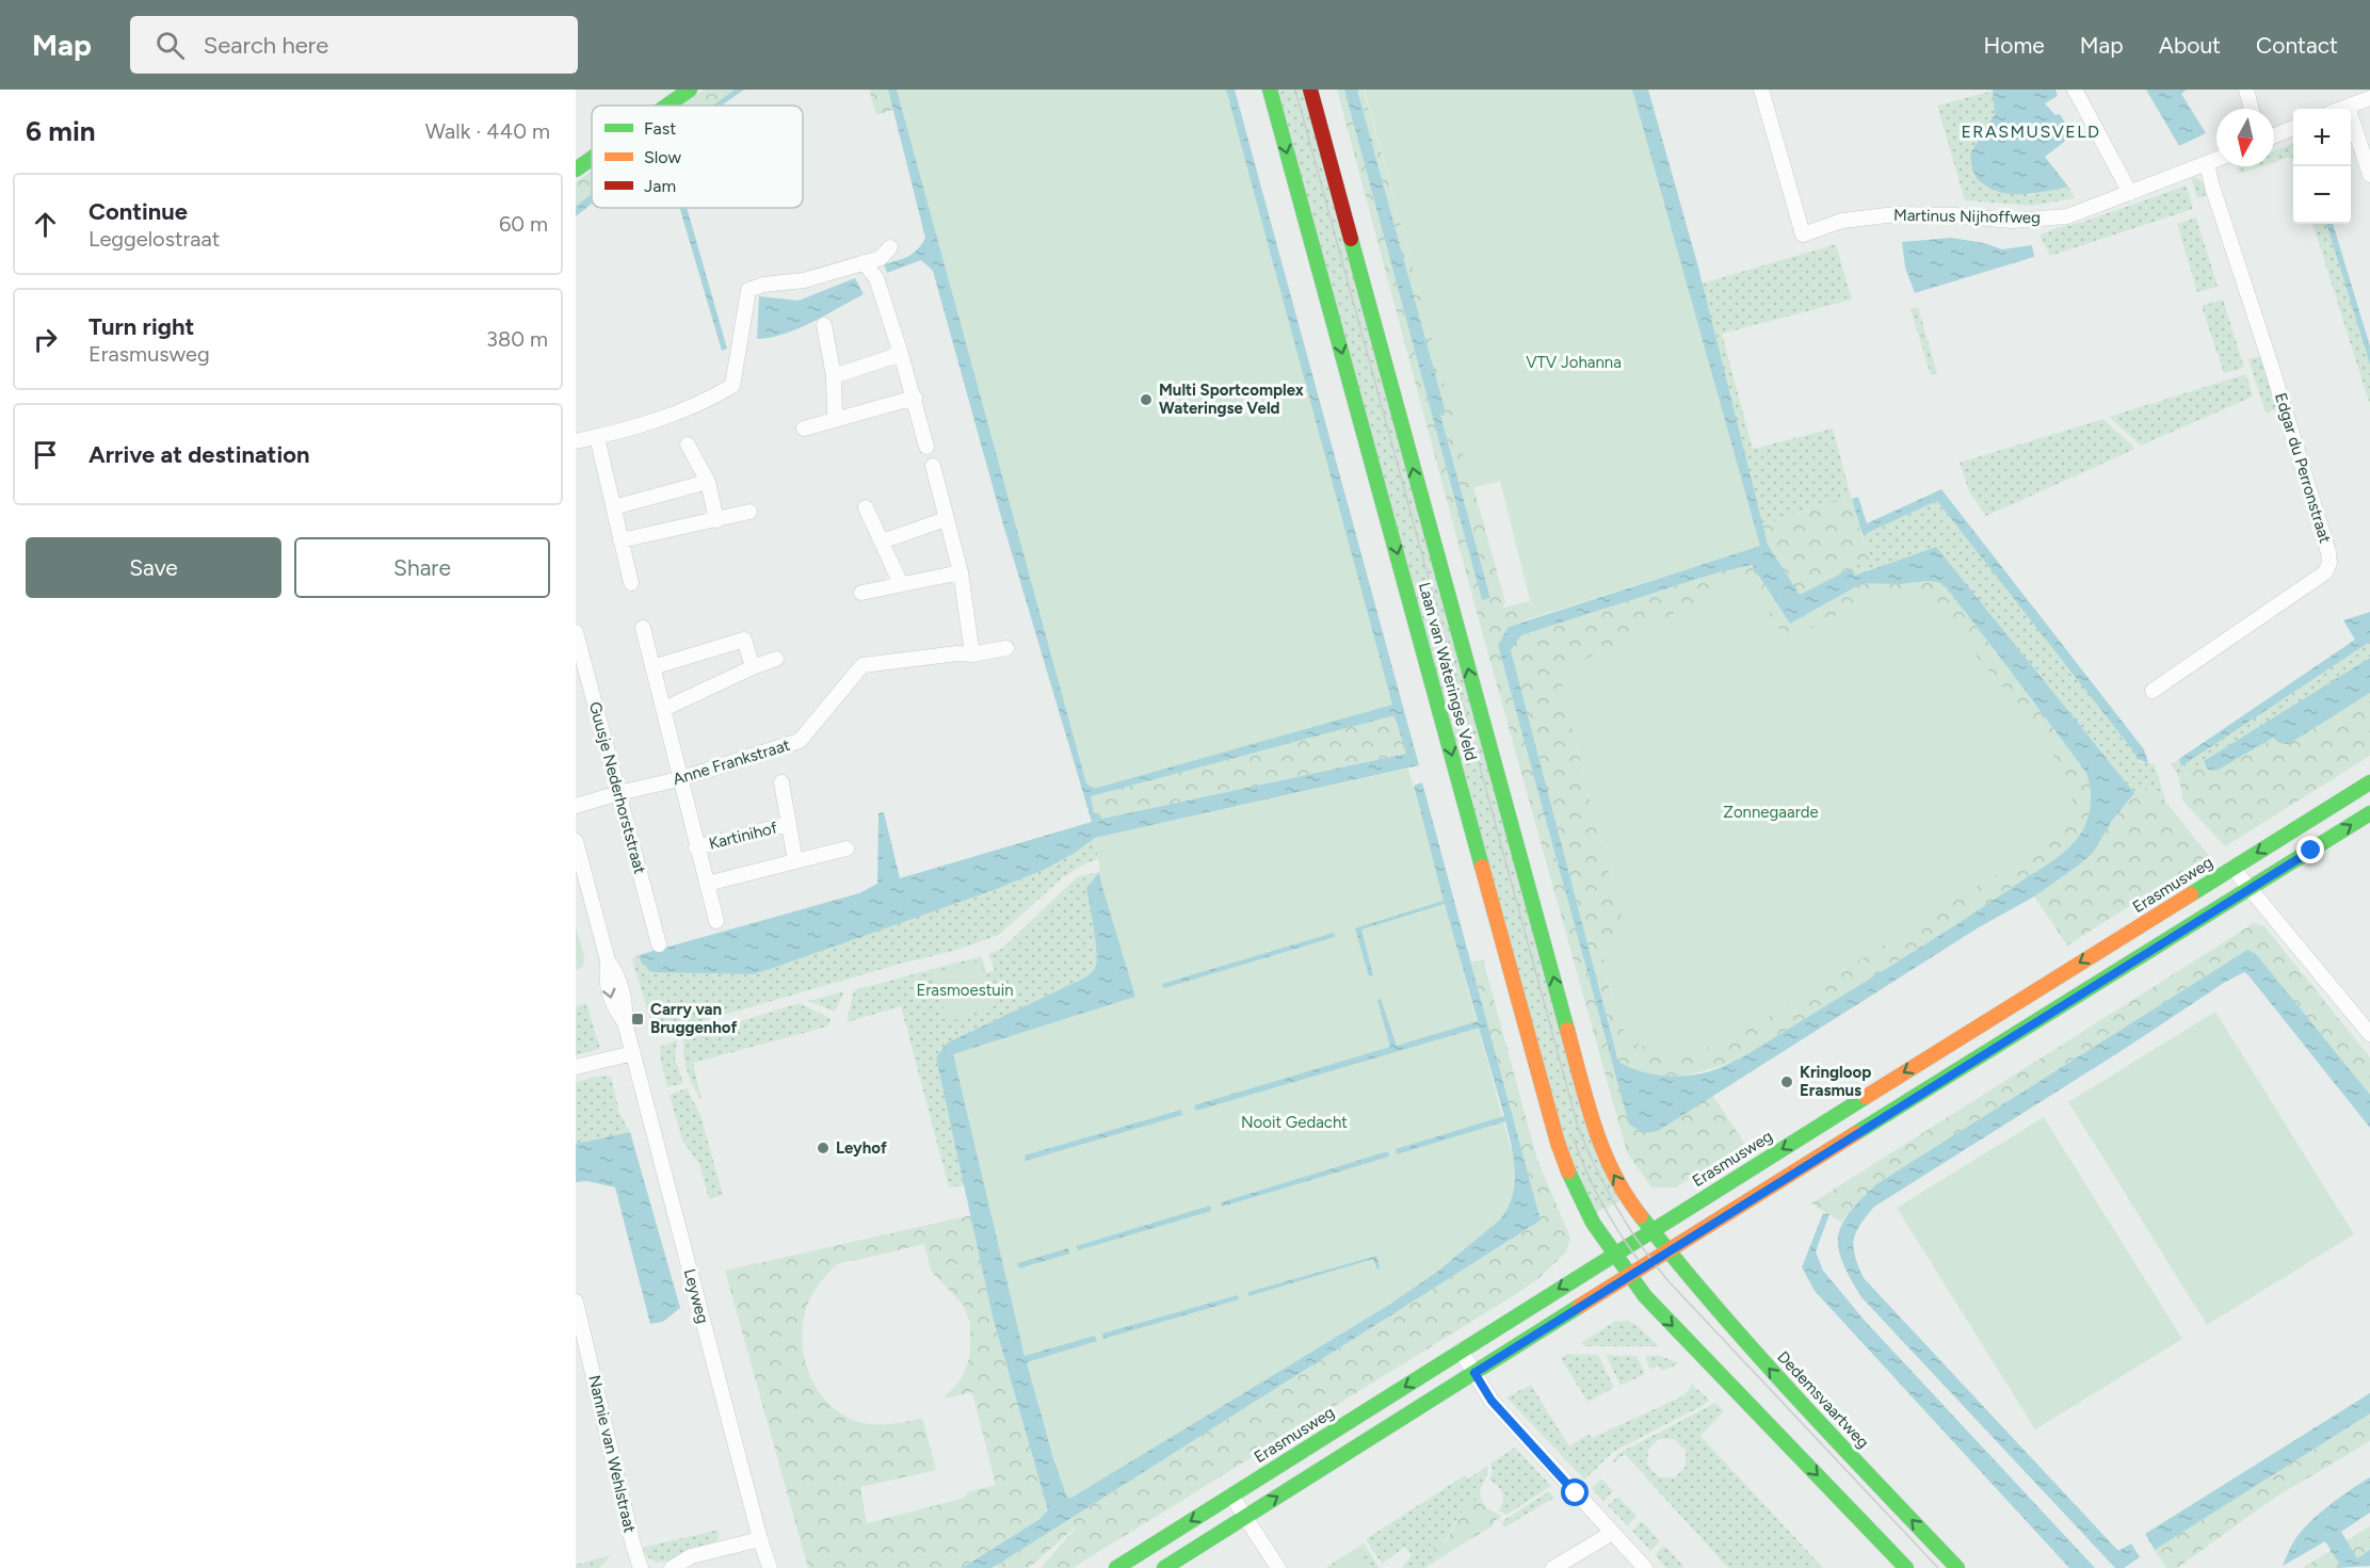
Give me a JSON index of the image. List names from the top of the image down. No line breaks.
{"streets":{"street":["Martinus Nijhoffweg","Edgar du Perronstraat","Laan van Wateringse Veld","Anne Frankstraat","Guusje Nederhorststraat","Kartinihof","Erasmusweg","Leyweg","Dedemsvaartweg","Nannie van Wehlstraat"]},"crossings":[["Martinus Nijhoffweg","Edgar du Perronstraat"],["Laan van Wateringse Veld","Erasmusweg"],["Laan van Wateringse Veld","Dedemsvaartweg"],["Anne Frankstraat","Guusje Nederhorststraat"],["Anne Frankstraat","Kartinihof"]],"districts":["ERASMUSVELD"],"parks":["VTV Johanna","Zonnegaarde","Erasmoestuin","Nooit Gedacht"],"places":{"other":["Multi Sportcomplex Wateringse Veld","Kringloop Erasmus","Leyhof"],"transit":["Carry van Bruggenhof"]},"legend":["Fast","Slow","Jam"],"north":"bottom","page":{"header":"Map","search":"Search here","nav":["Home","Map","About","Contact"],"heading":["6 min","Walk · 440 m"],"map_buttons":["+","−"],"list":[["Continue","Leggelostraat","60 m"],["Turn right","Erasmusweg","380 m"],"Arrive at destination"],"buttons":["Save","Share"]}}
